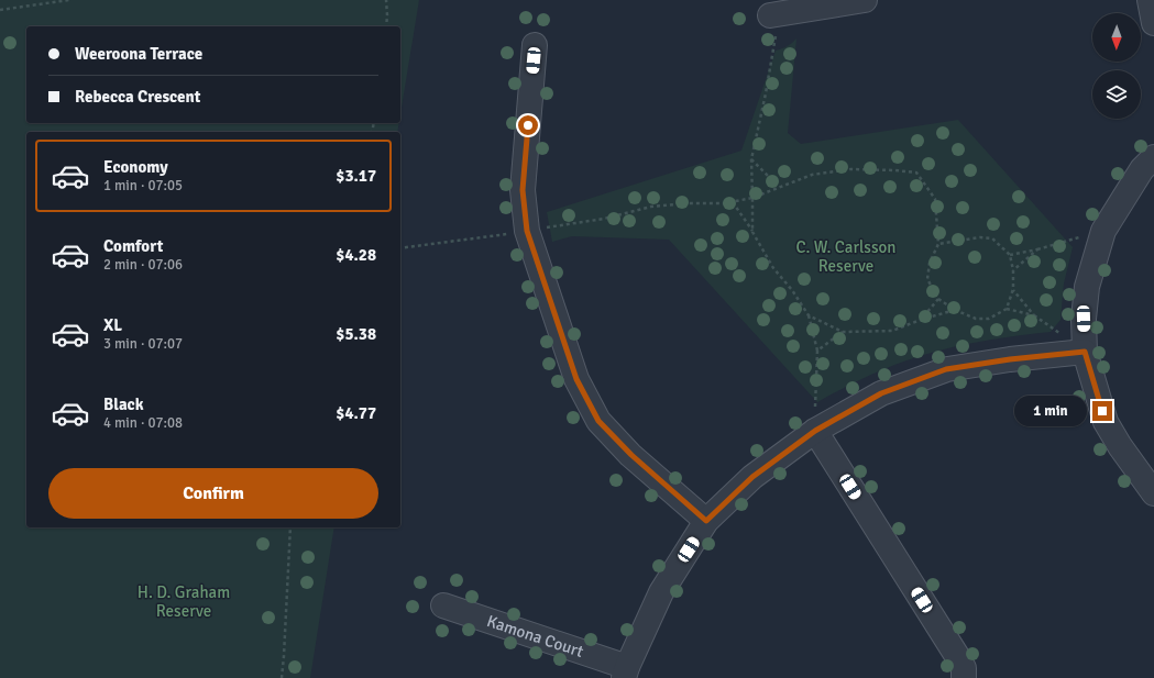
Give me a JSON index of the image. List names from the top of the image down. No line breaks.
{"streets":{"street":["Kamona Court"]},"parks":["C. W. Carlsson Reserve","H. D. Graham Reserve"],"north":"bottom","page":{"banner":["Weeroona Terrace","Rebecca Crescent"],"list":[{"name":"Economy","note":"1 min · 07:05","value":"$3.17"},{"name":"Comfort","note":"2 min · 07:06","value":"$4.28"},{"name":"XL","note":"3 min · 07:07","value":"$5.38"},{"name":"Black","note":"4 min · 07:08","value":"$4.77"}],"bubble":"1 min","buttons":"Confirm"}}
